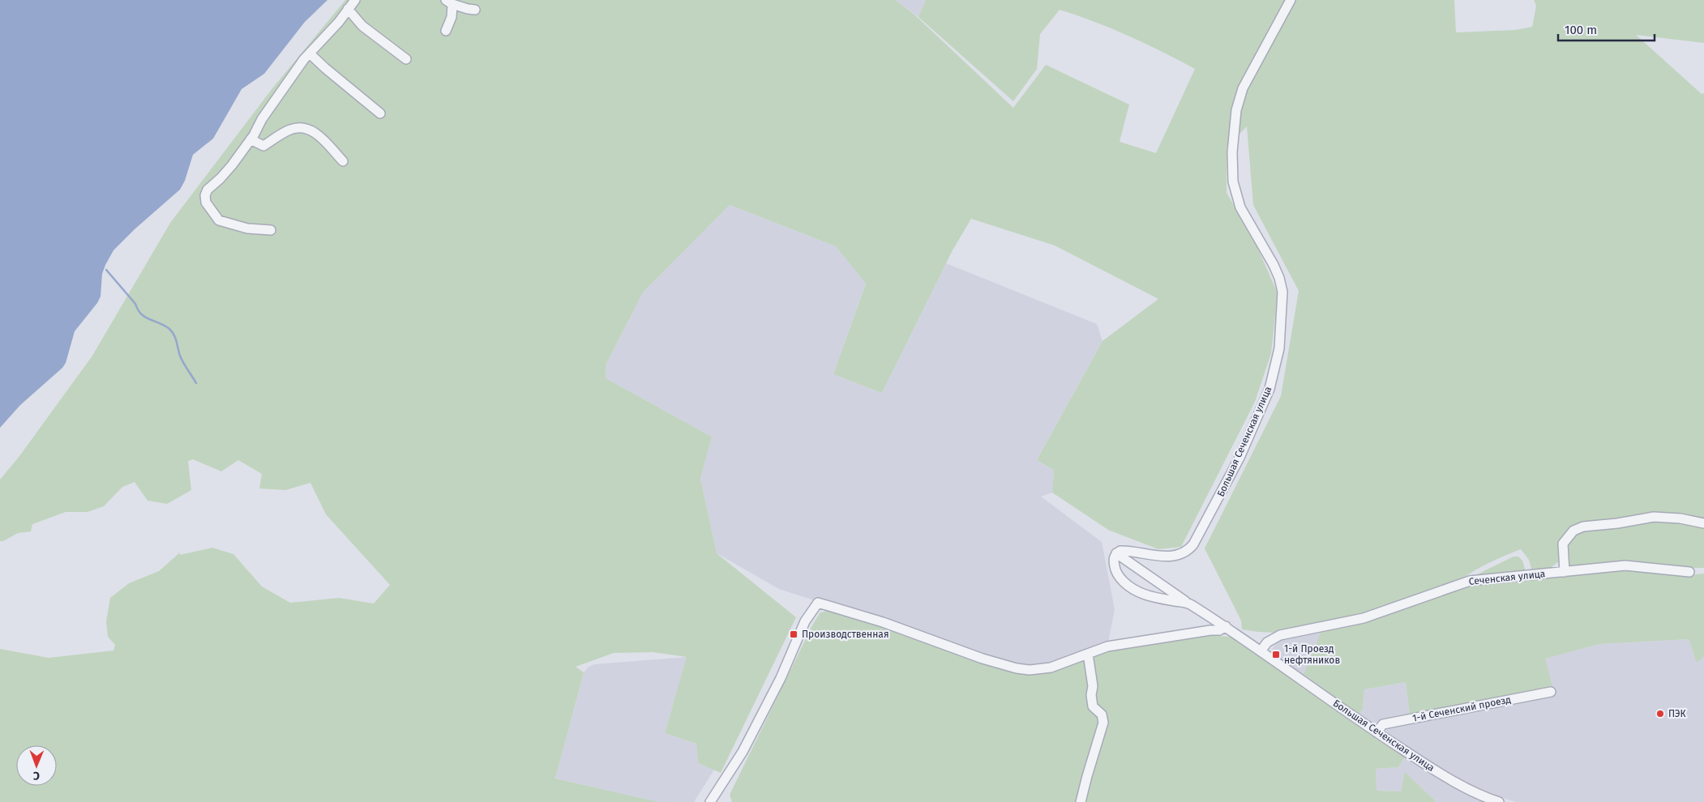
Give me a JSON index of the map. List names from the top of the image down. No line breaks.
{"streets":{"street":["Большая Сеченская улица","Сеченская улица","1-й Сеченский проезд"]},"crossings":[["Большая Сеченская улица","Сеченская улица"],["Большая Сеченская улица","1-й Сеченский проезд"]],"places":{"transit":["Производственная","1-й Проезд нефтяников"],"other":["ПЭК"]},"scale_bar":"100 m","north":"bottom"}
